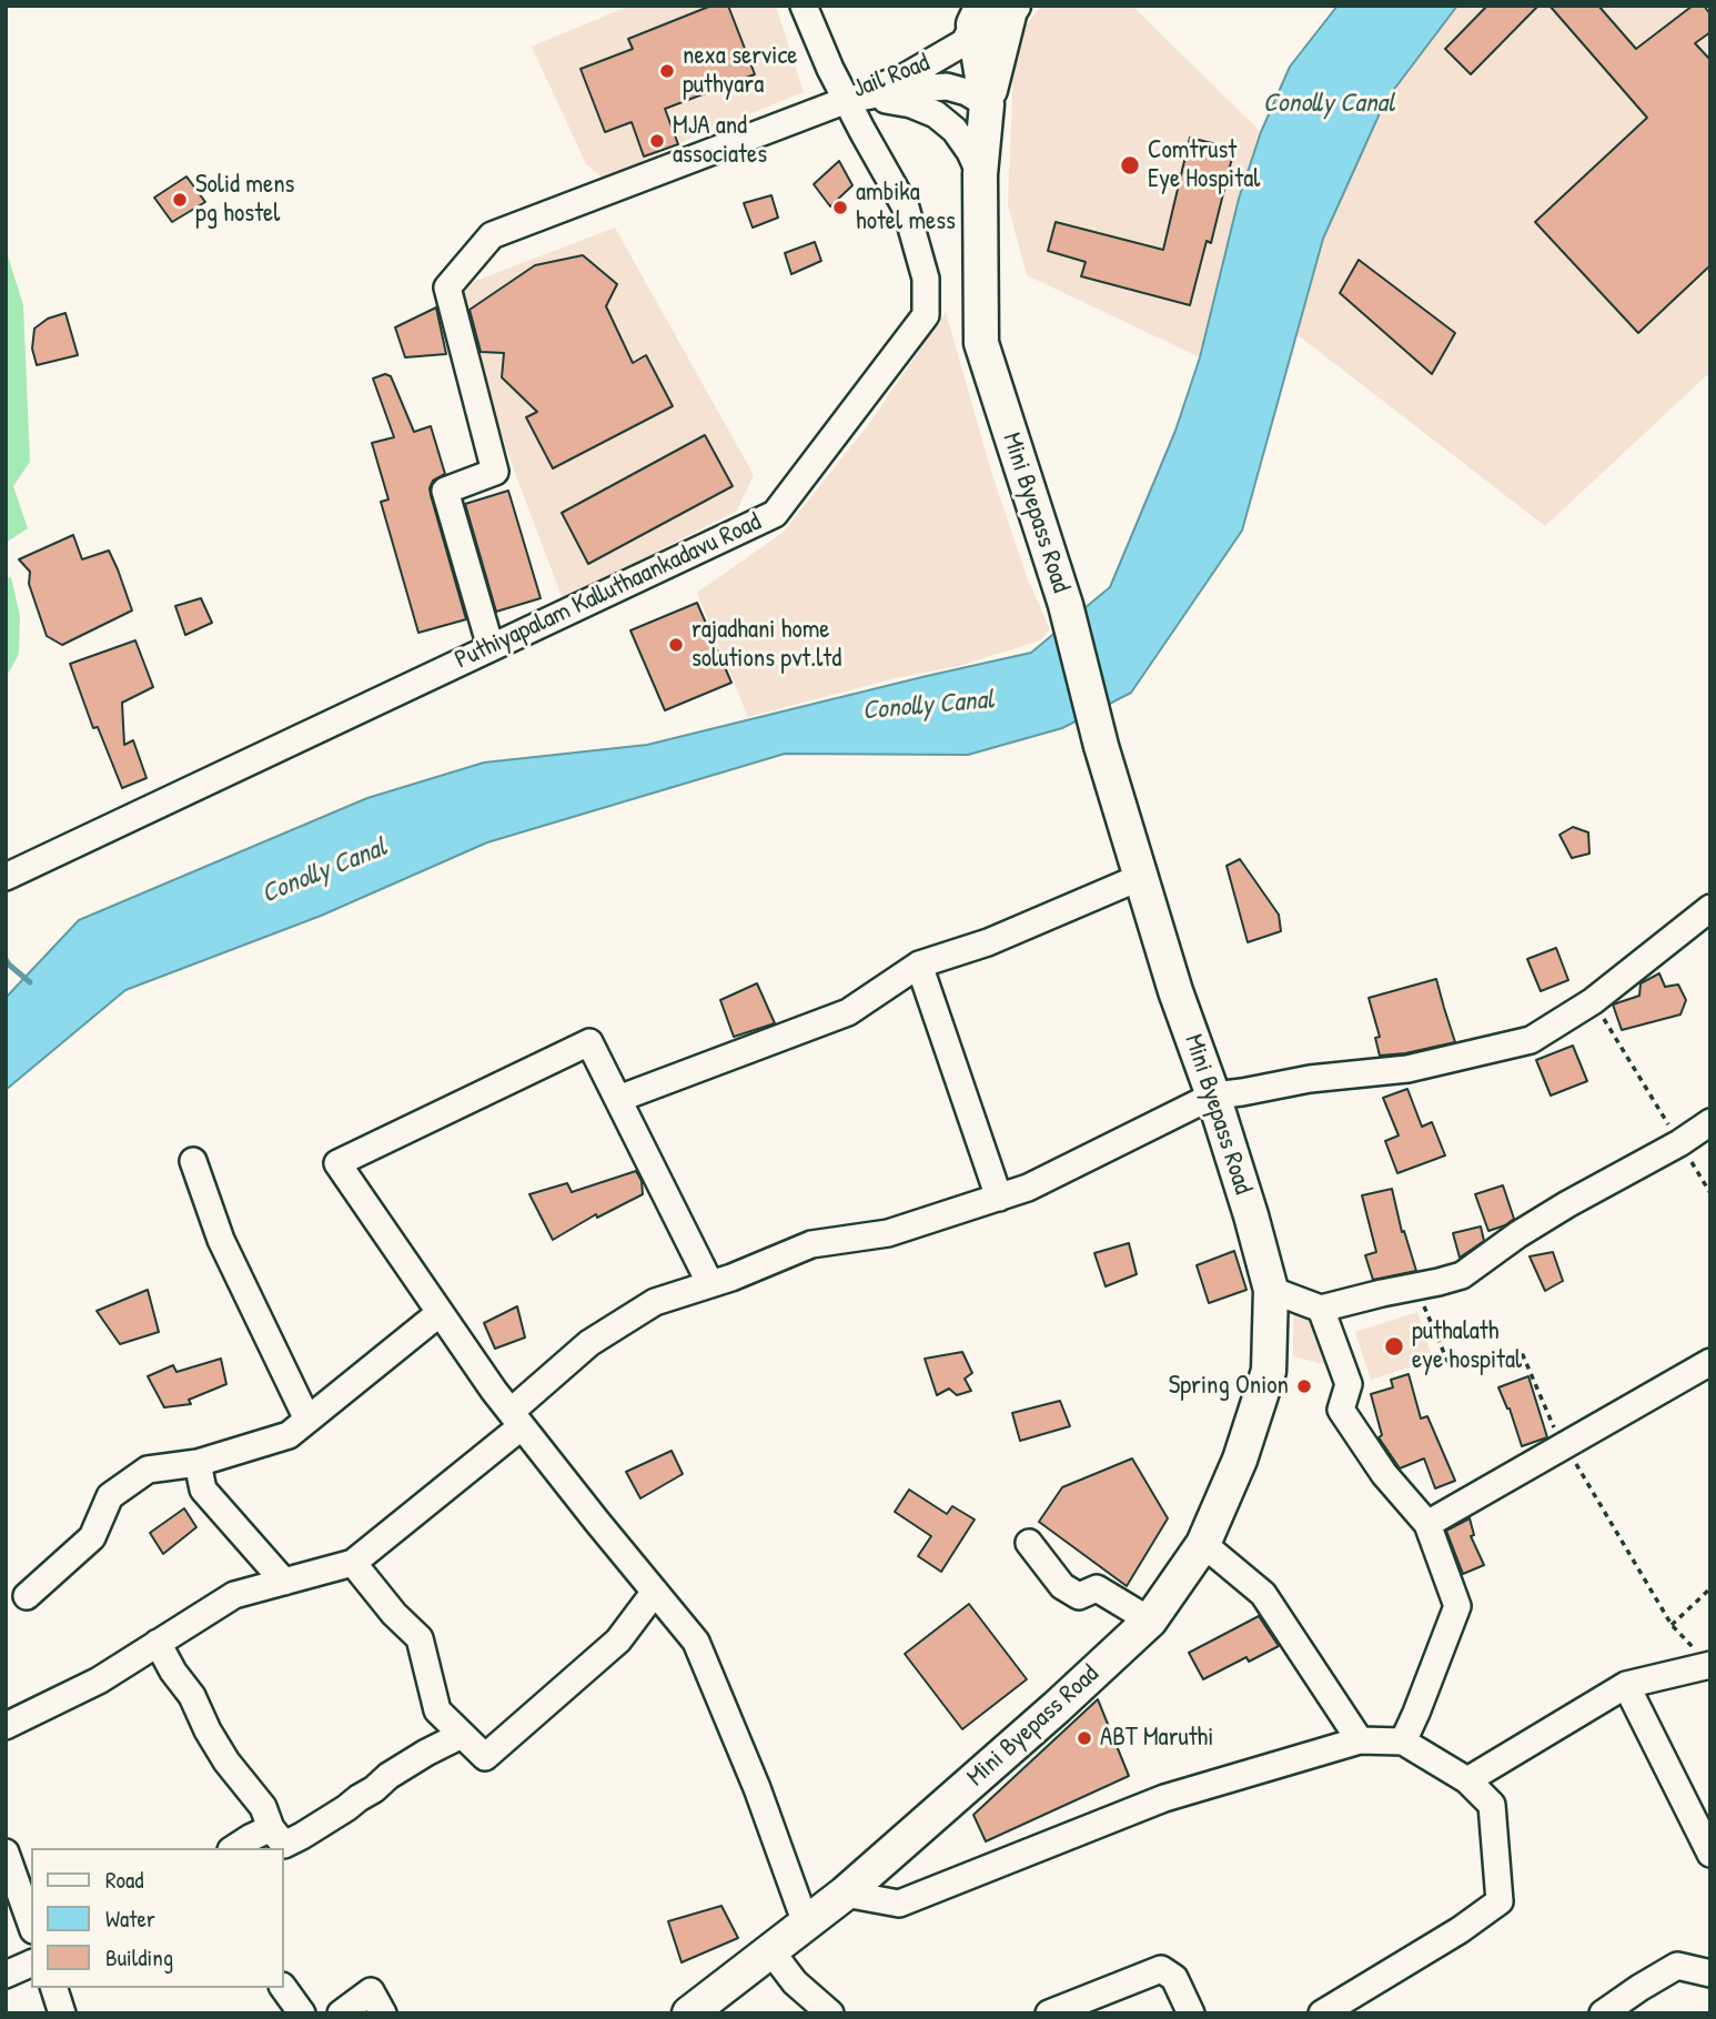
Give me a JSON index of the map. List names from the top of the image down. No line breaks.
{"streets":{"main road":["Mini Byepass Road"],"street":["Jail Road","Puthiyapalam Kalluthaankadavu Road"]},"crossings":[["Jail Road","Mini Byepass Road"],["Jail Road","Puthiyapalam Kalluthaankadavu Road"]],"water":["Conolly Canal"],"places":["nexa service puthyara","MJA and associates","Comtrust Eye Hospital","Solid mens pg hostel","ambika hotel mess","rajadhani home solutions pvt.ltd","puthalath eye hospital","Spring Onion","ABT Maruthi"],"legend":["Road","Water","Building"]}
